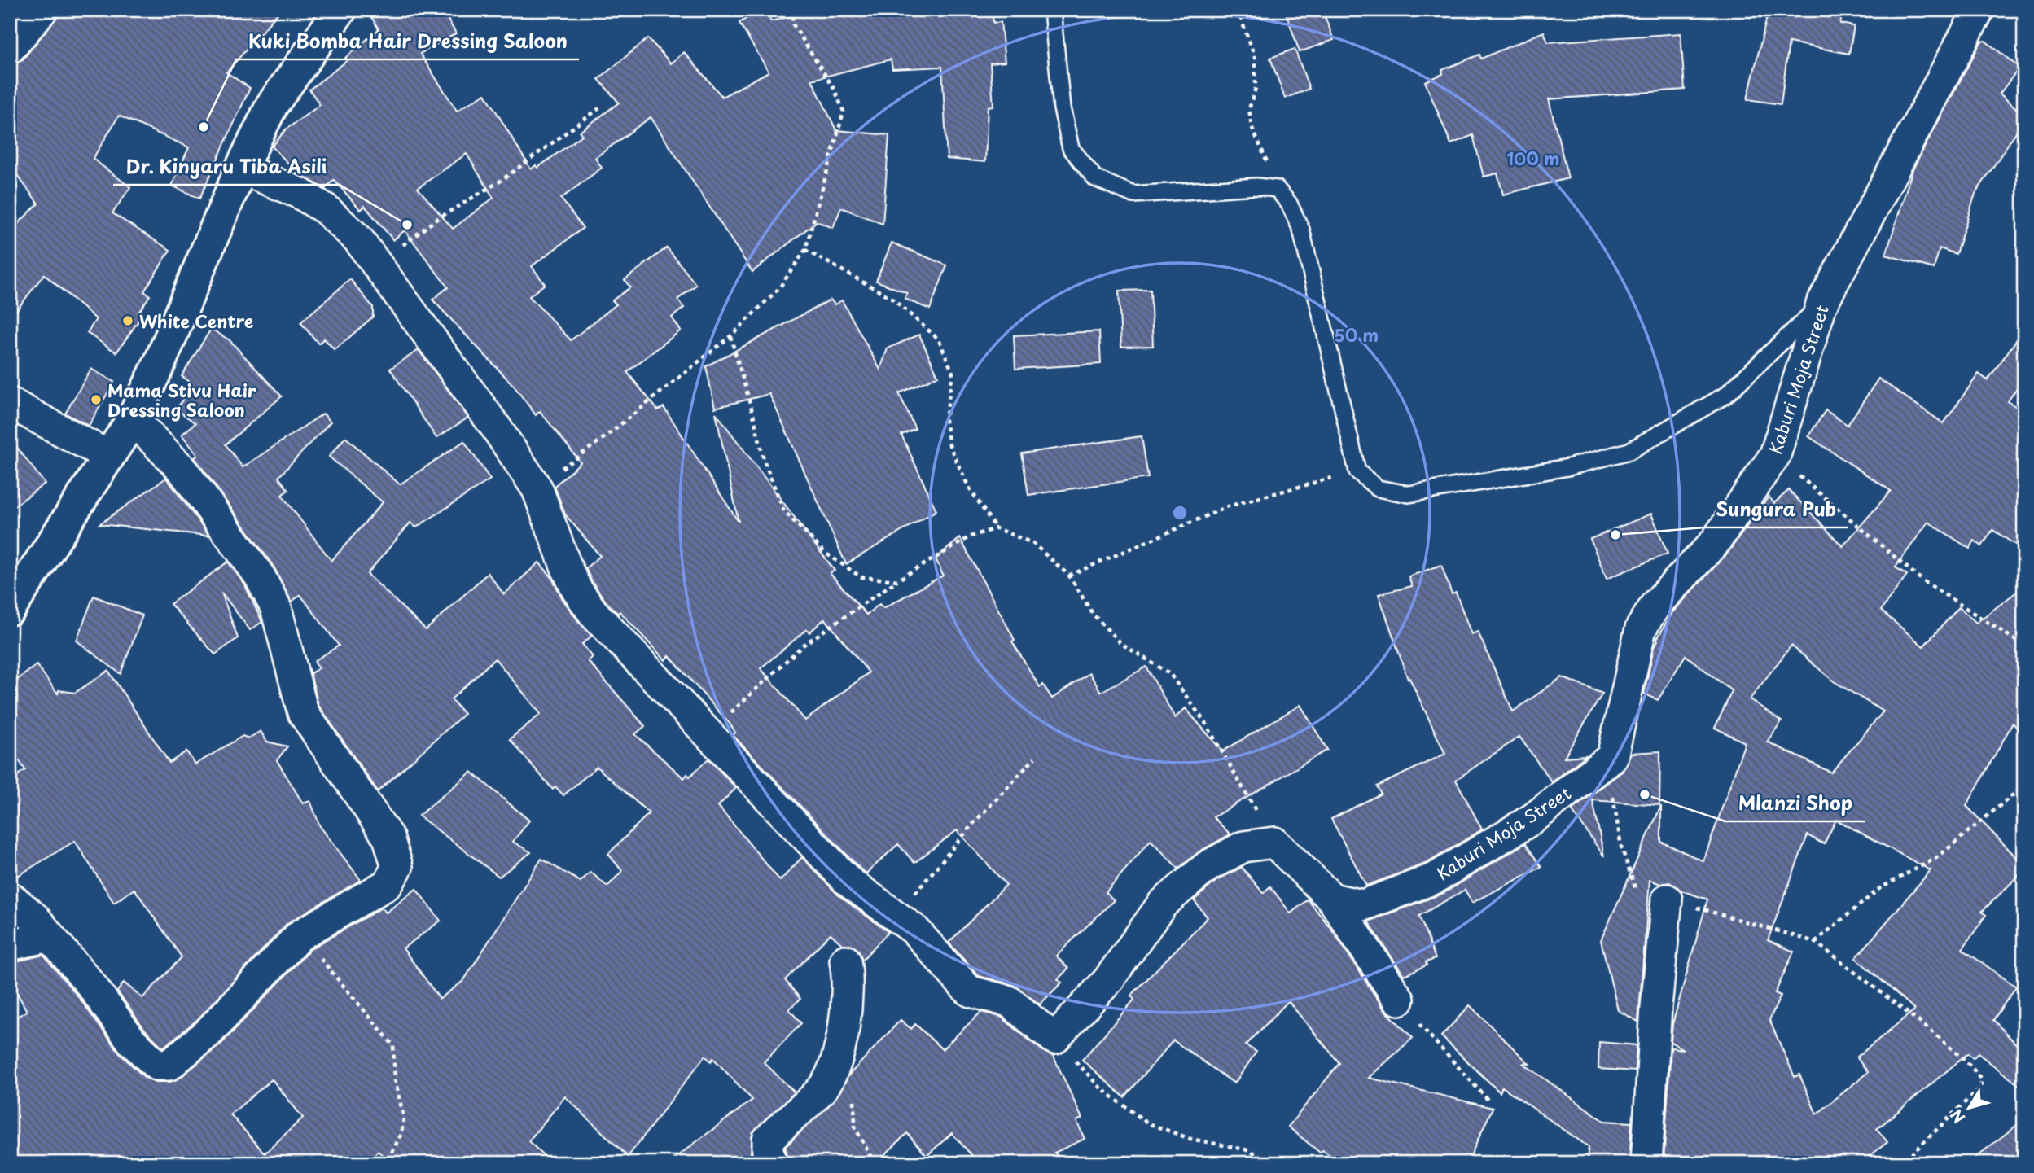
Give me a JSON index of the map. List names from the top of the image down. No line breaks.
{"streets":{"street":["Kaburi Moja Street"]},"places":["Kuki Bomba Hair Dressing Saloon","Dr. Kinyaru Tiba Asili","White Centre","Mama Stivu Hair Dressing Saloon","Sungura Pub","Mlanzi Shop"],"north":"bottom left","rings":["100 m","50 m"]}
